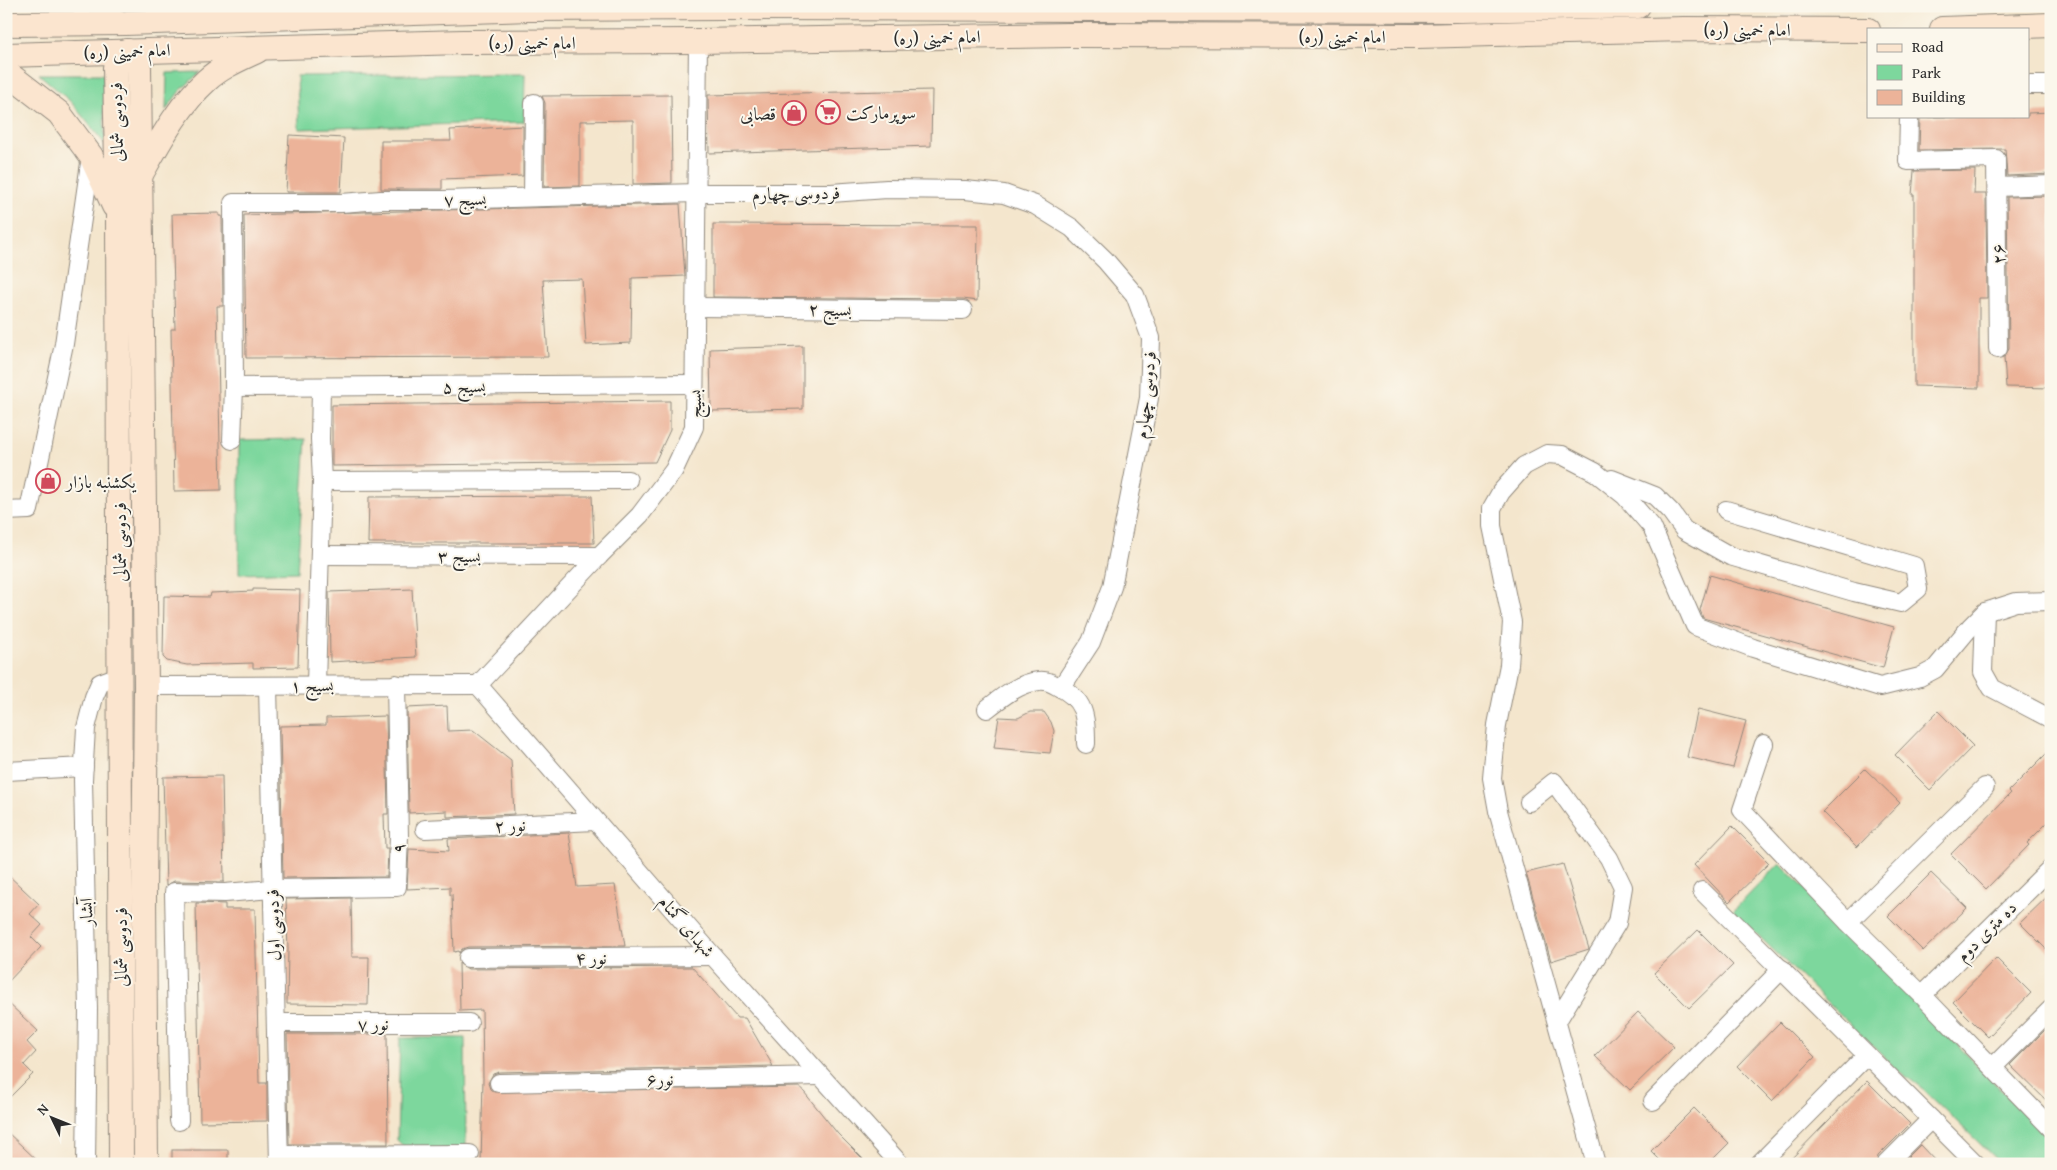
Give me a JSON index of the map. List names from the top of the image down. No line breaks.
{"streets":{"main road":["امام خمینی (ره)","فردوسی شمالی"],"street":["فردوسی چهارم","بسیج ۷","۲۶","بسیج ۲","بسیج ۵","بسیج","بسیج ۳","بسیج ۱","نور ۲","۹","آبشار","فردوسی اول","شهدای گمنام","ده متری دوم","نور ۴","نور ۷","نور۶"]},"crossings":[["امام خمینی (ره)","فردوسی شمالی"],["امام خمینی (ره)","بسیج"],["فردوسی شمالی","بسیج ۱"],["فردوسی شمالی","آبشار"],["فردوسی چهارم","بسیج ۷"],["فردوسی چهارم","بسیج"],["بسیج ۷","بسیج ۵"],["بسیج ۷","بسیج"],["بسیج ۲","بسیج"],["بسیج ۵","بسیج"],["بسیج","بسیج ۳"],["بسیج","بسیج ۱"],["بسیج","شهدای گمنام"],["بسیج ۱","۹"],["بسیج ۱","فردوسی اول"],["بسیج ۱","شهدای گمنام"],["نور ۲","شهدای گمنام"],["۹","فردوسی اول"],["فردوسی اول","نور ۷"],["شهدای گمنام","نور ۴"],["شهدای گمنام","نور۶"]],"places":{"supermarket":["سوپرمارکت"],"shop":["قصابی","یکشنبه بازار"]},"legend":["Road","Park","Building"],"north":"top left"}
